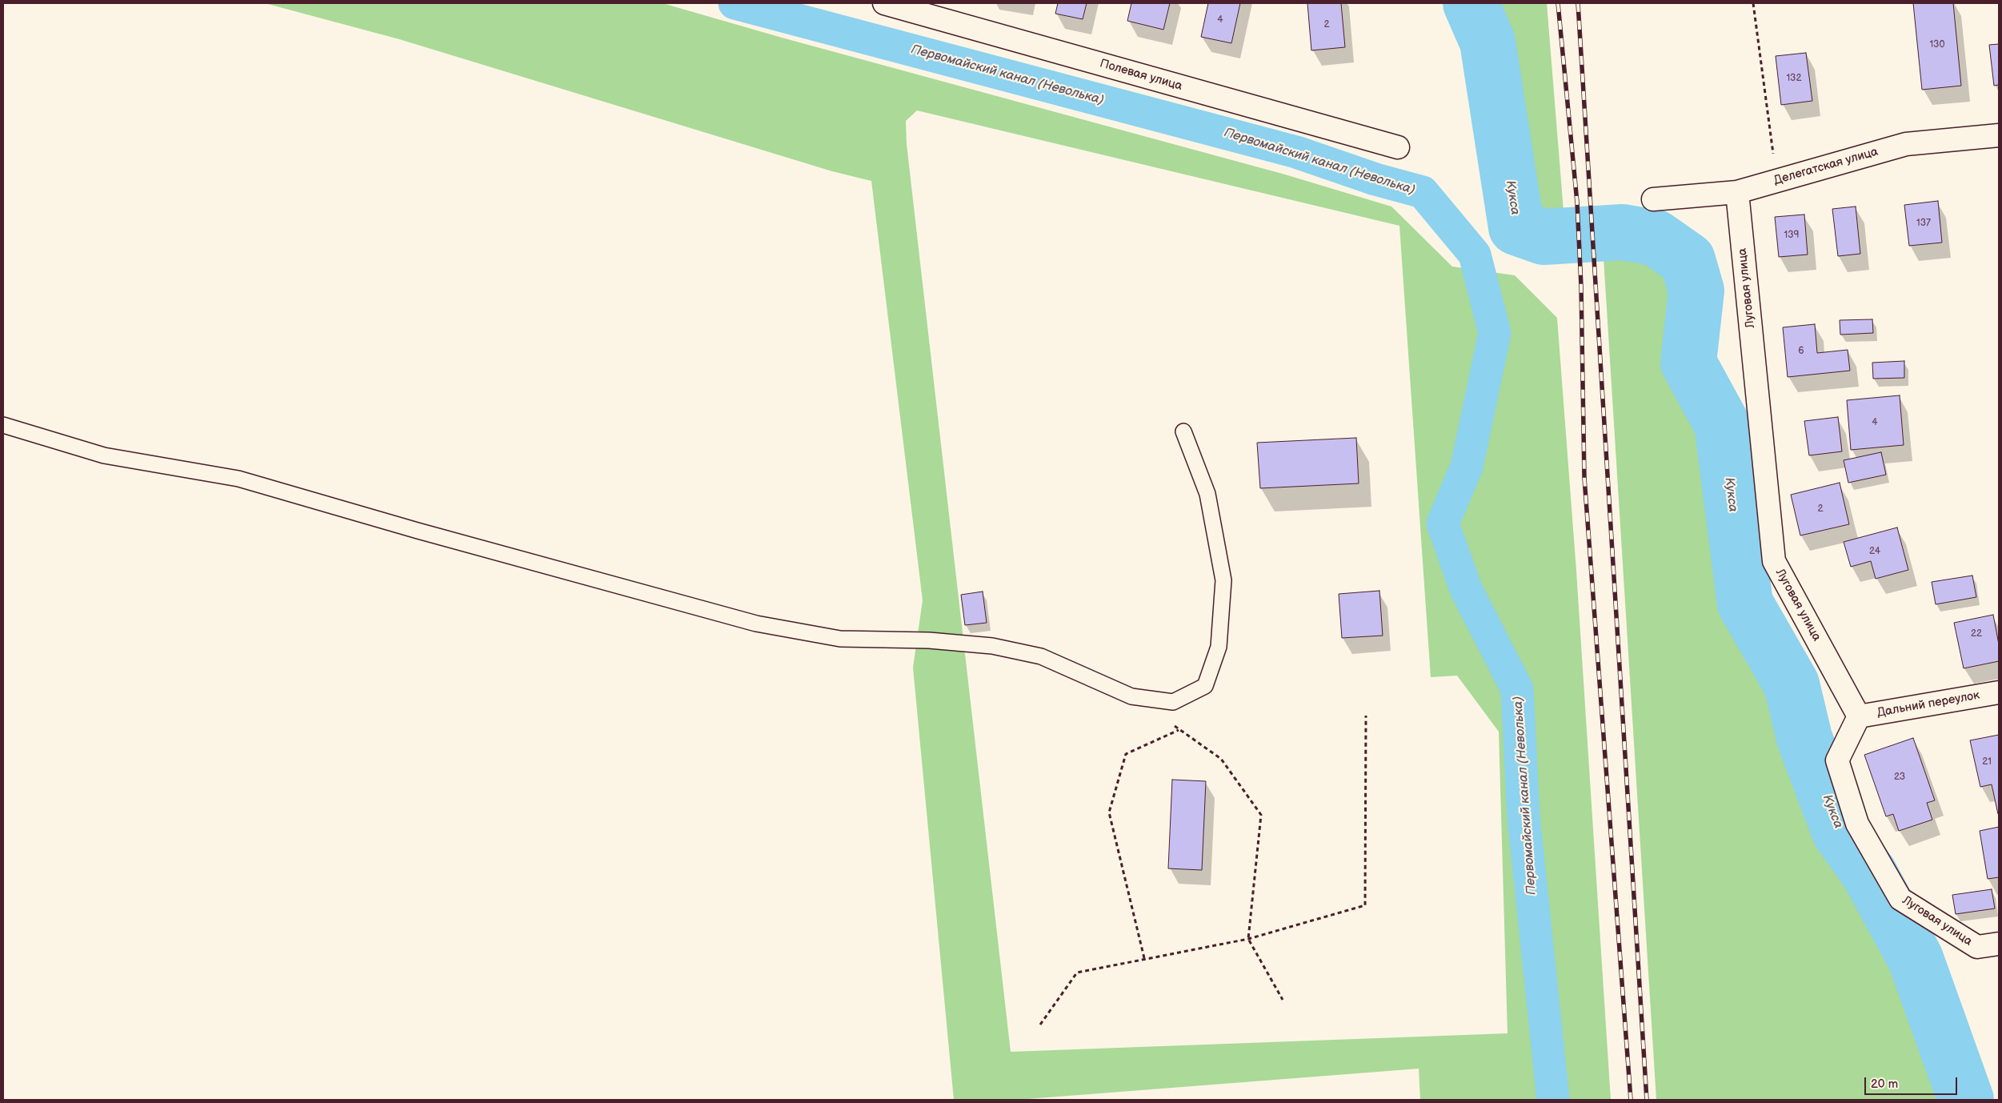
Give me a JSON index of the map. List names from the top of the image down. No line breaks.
{"streets":{"street":["Полевая улица","Делегатская улица","Луговая улица","Дальний переулок"]},"crossings":[["Делегатская улица","Луговая улица"],["Луговая улица","Дальний переулок"]],"water":["Первомайский канал (Неволька)","Кукса"],"house_numbers":["4","2","130","132","137","139","6","4","2","24","22","21","23"],"scale_bar":"20 m"}
